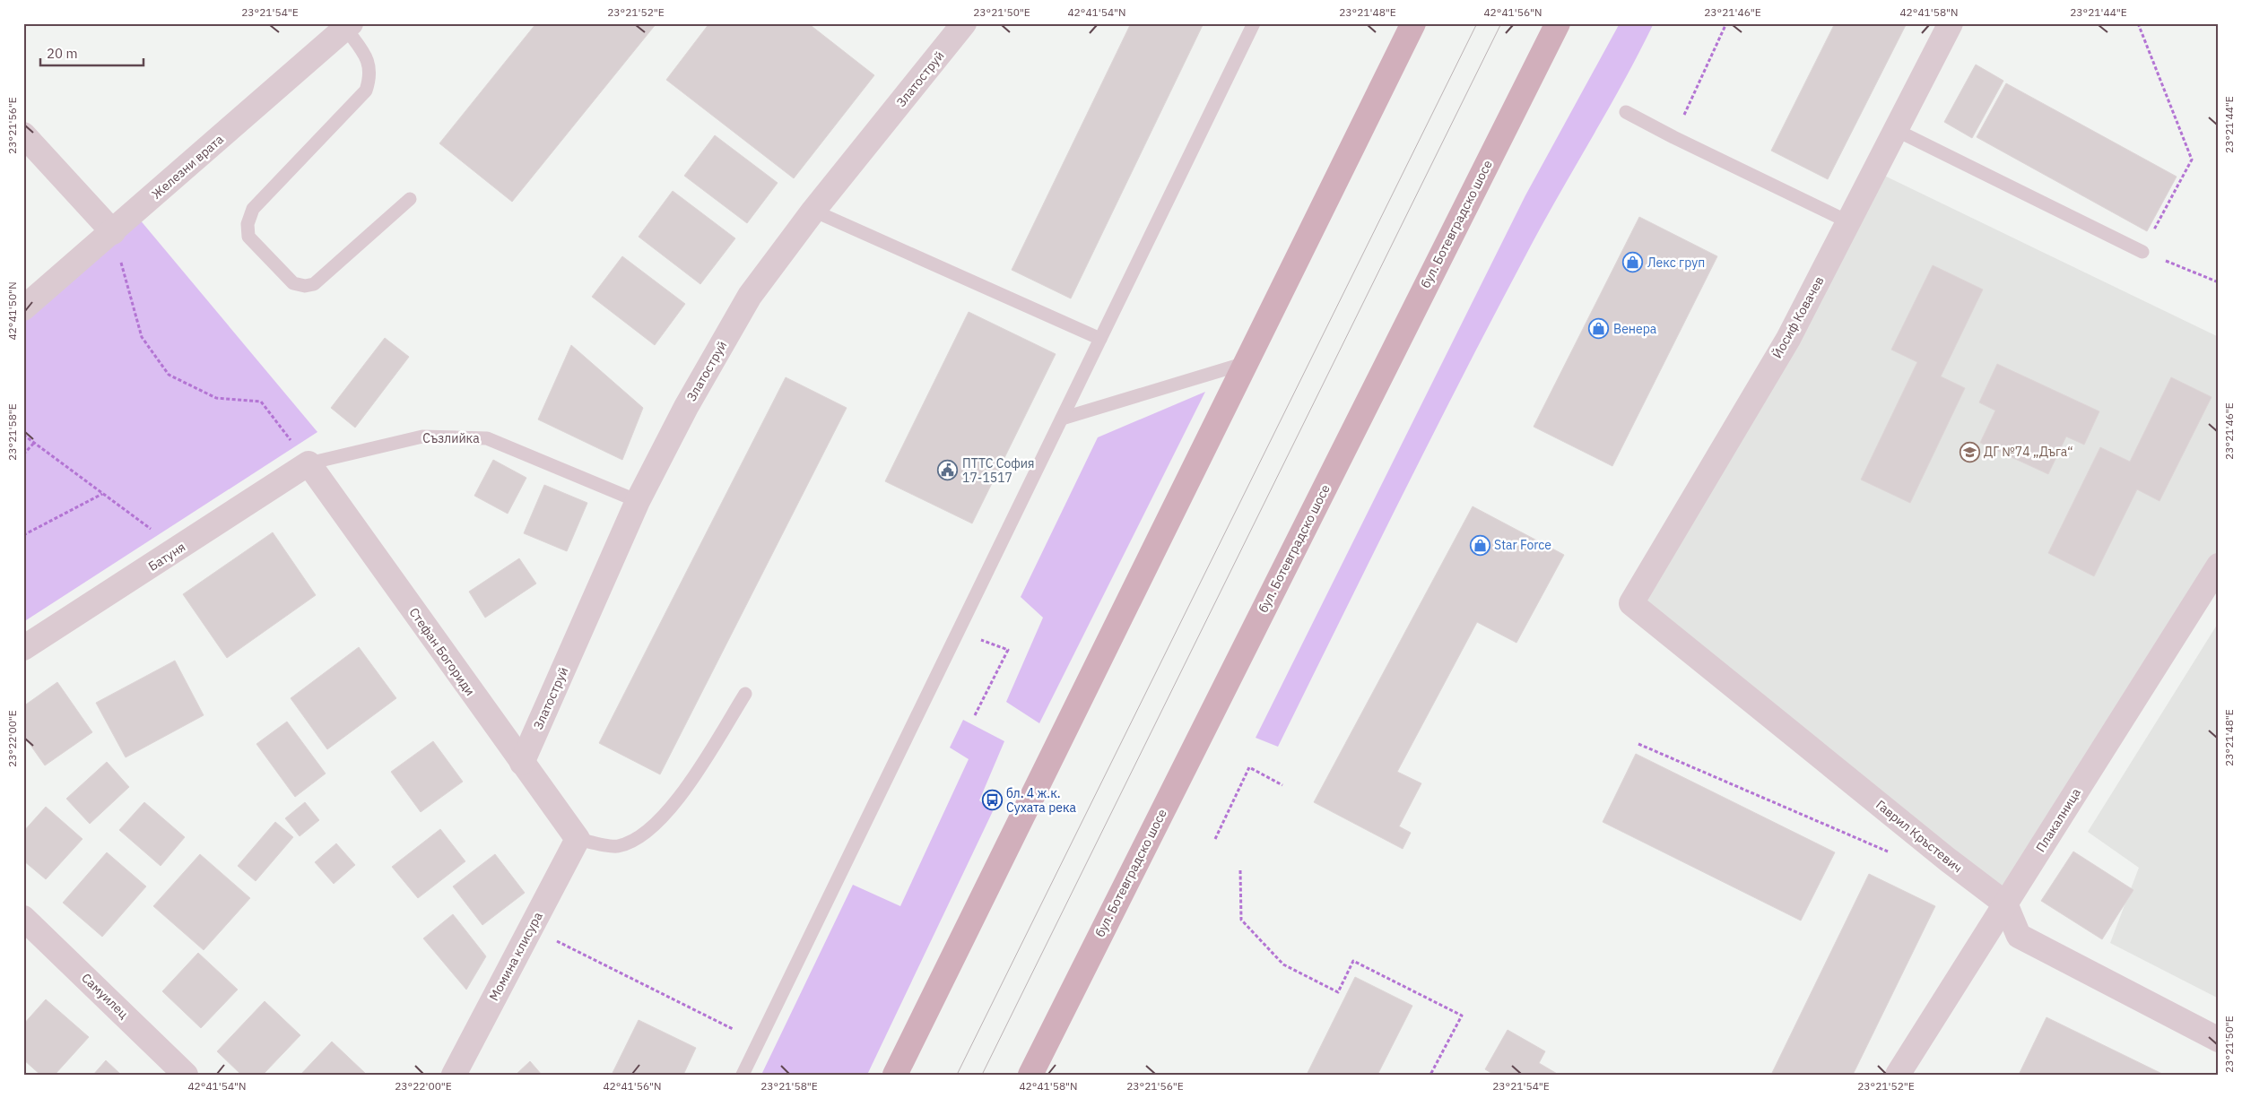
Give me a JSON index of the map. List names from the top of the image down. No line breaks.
{"streets":{"main road":["бул. Ботевградско шосе"],"street":["Златоструй","Железни врата","Йосиф Ковачев","Батуня","Стефан Богориди","Плакалница","Гаврил Кръстевич","Момина клисура","Самуилец"],"lane":["Съзлийка"]},"crossings":[["Златоструй","Съзлийка"],["Златоструй","Стефан Богориди"],["Йосиф Ковачев","Гаврил Кръстевич"],["Съзлийка","Батуня"],["Съзлийка","Стефан Богориди"],["Батуня","Стефан Богориди"],["Стефан Богориди","Момина клисура"],["Плакалница","Гаврил Кръстевич"]],"places":{"shop":["Лекс груп","Венера","Star Force"],"school or university":["ДГ №74 „Дъга“"],"public building":["ПТТС София 17-1517"],"bus stop":["бл. 4 ж.к. Сухата река"]},"scale_bar":"20 m","coordinates":["23°21'54\"E","23°21'52\"E","23°21'50\"E","42°41'54\"N","23°21'48\"E","42°41'56\"N","23°21'46\"E","42°41'58\"N","23°21'44\"E","23°21'56\"E","42°41'50\"N","23°21'58\"E","23°22'00\"E"]}
